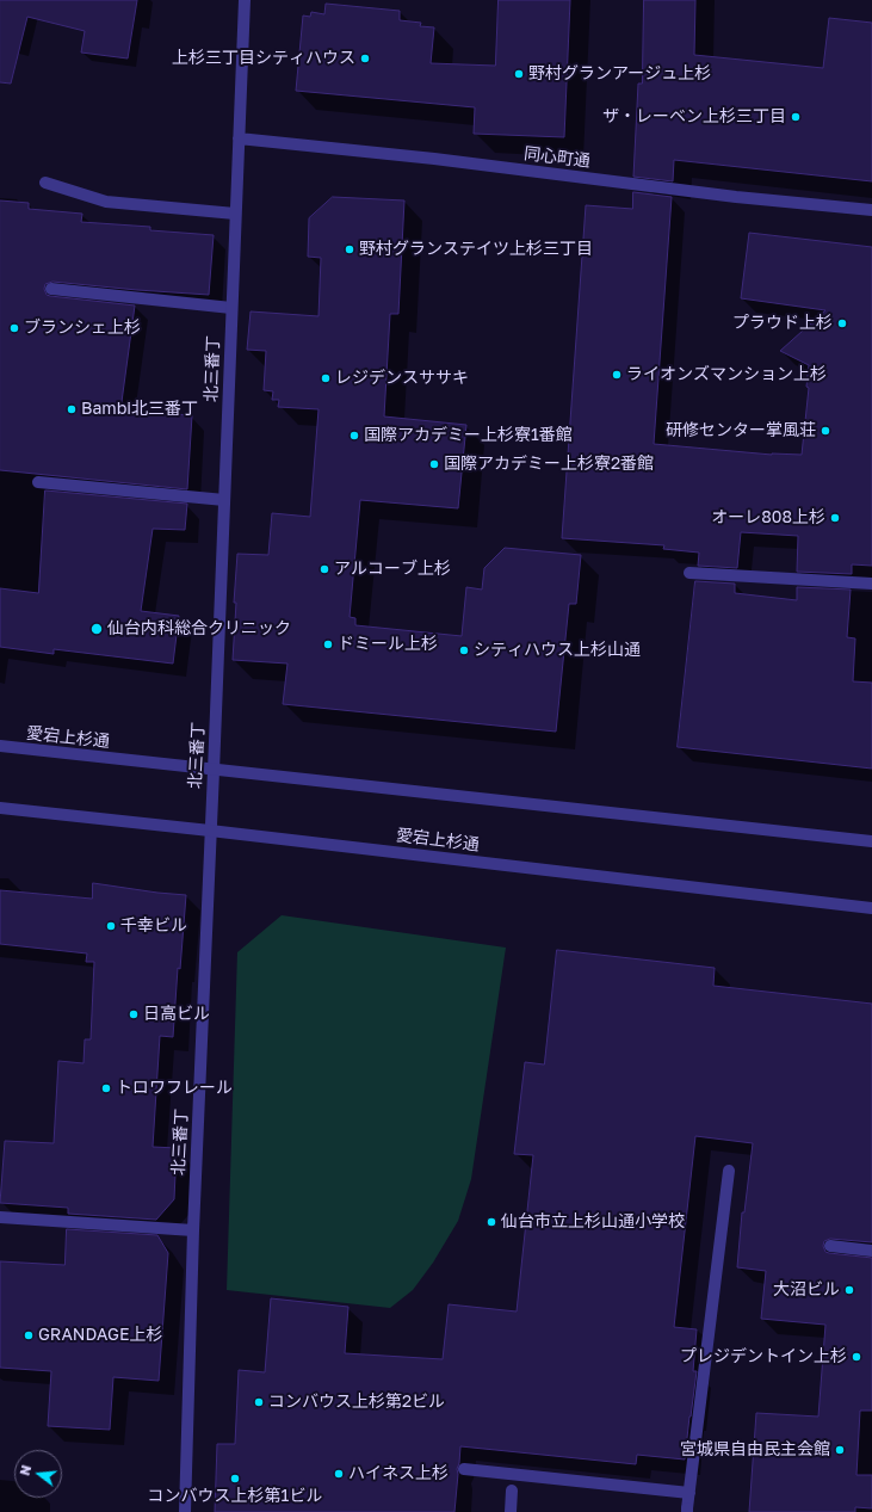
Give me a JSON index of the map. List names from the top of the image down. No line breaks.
{"streets":{"street":["同心町通","北三番丁","愛宕上杉通"]},"crossings":[["同心町通","北三番丁"],["北三番丁","愛宕上杉通"]],"places":["上杉三丁目シティハウス","野村グランアージュ上杉","ザ・レーベン上杉三丁目","野村グランステイツ上杉三丁目","プラウド上杉","ブランシェ上杉","ライオンズマンション上杉","レジデンスササキ","Bambi北三番丁","研修センター掌風荘","国際アカデミー上杉寮1番館","国際アカデミー上杉寮2番館","オーレ808上杉","アルコーブ上杉","仙台内科総合クリニック","ドミール上杉","シティハウス上杉山通","千幸ビル","日高ビル","トロワフレール","仙台市立上杉山通小学校","大沼ビル","GRANDAGE上杉","プレジデントイン上杉","コンバウス上杉第2ビル","宮城県自由民主会館","ハイネス上杉","コンバウス上杉第1ビル"],"north":"left"}
